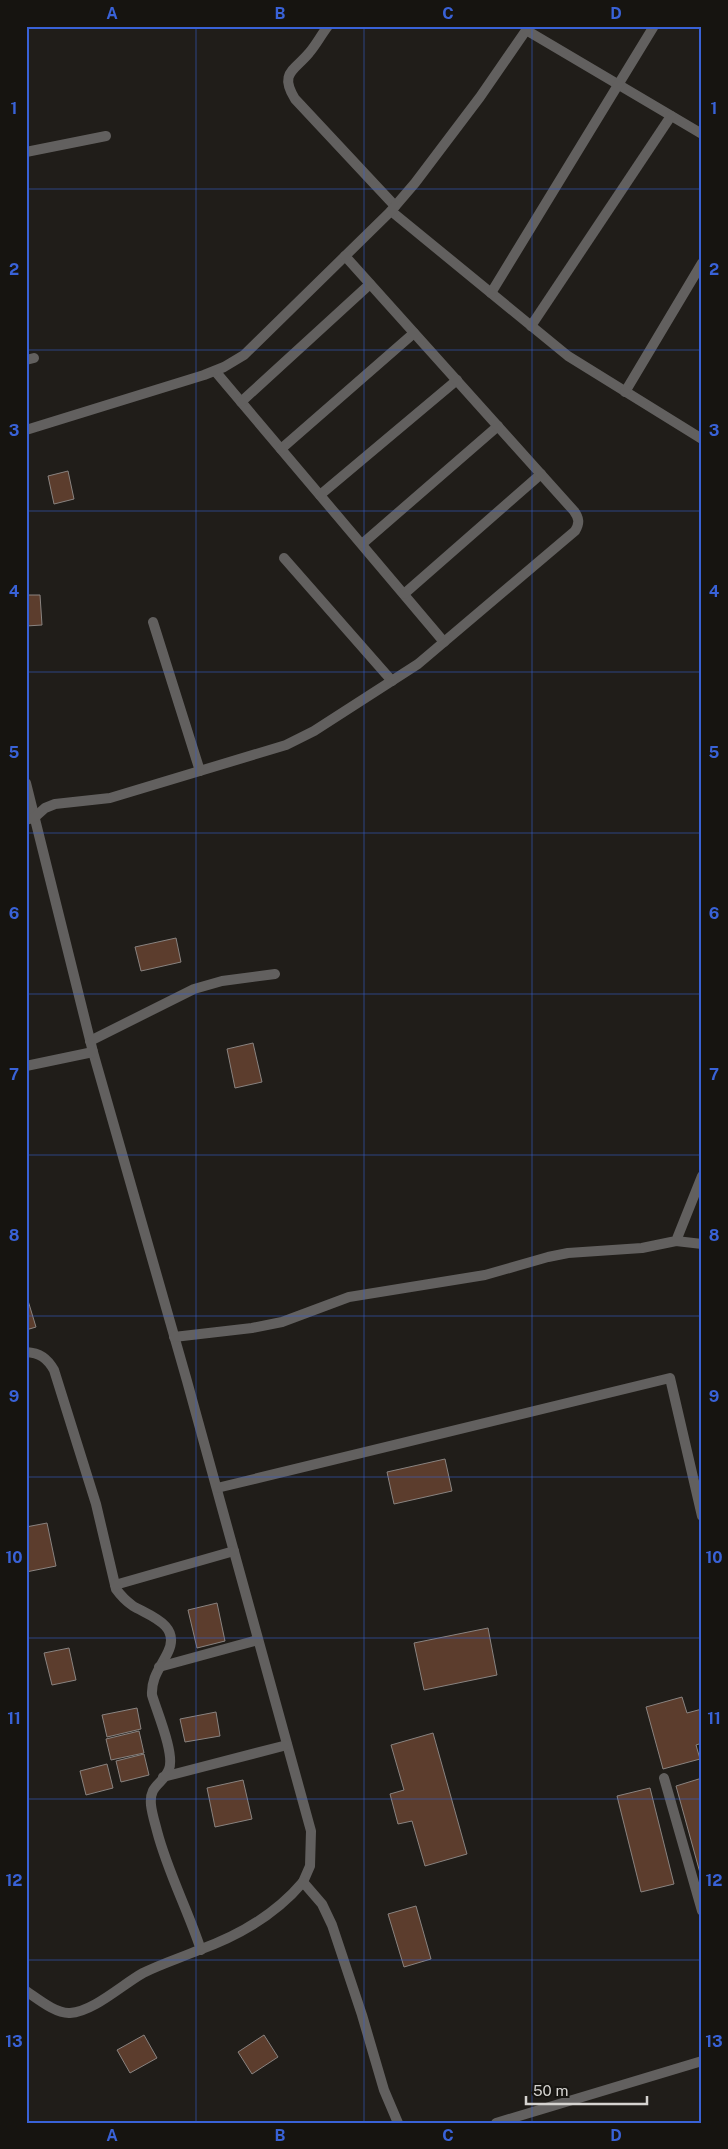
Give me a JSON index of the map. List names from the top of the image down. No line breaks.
{"scale_bar":"50 m","grid":{"columns":["A","B","C","D"],"rows":["1","2","3","4","5","6","7","8","9","10","11","12","13"]}}
